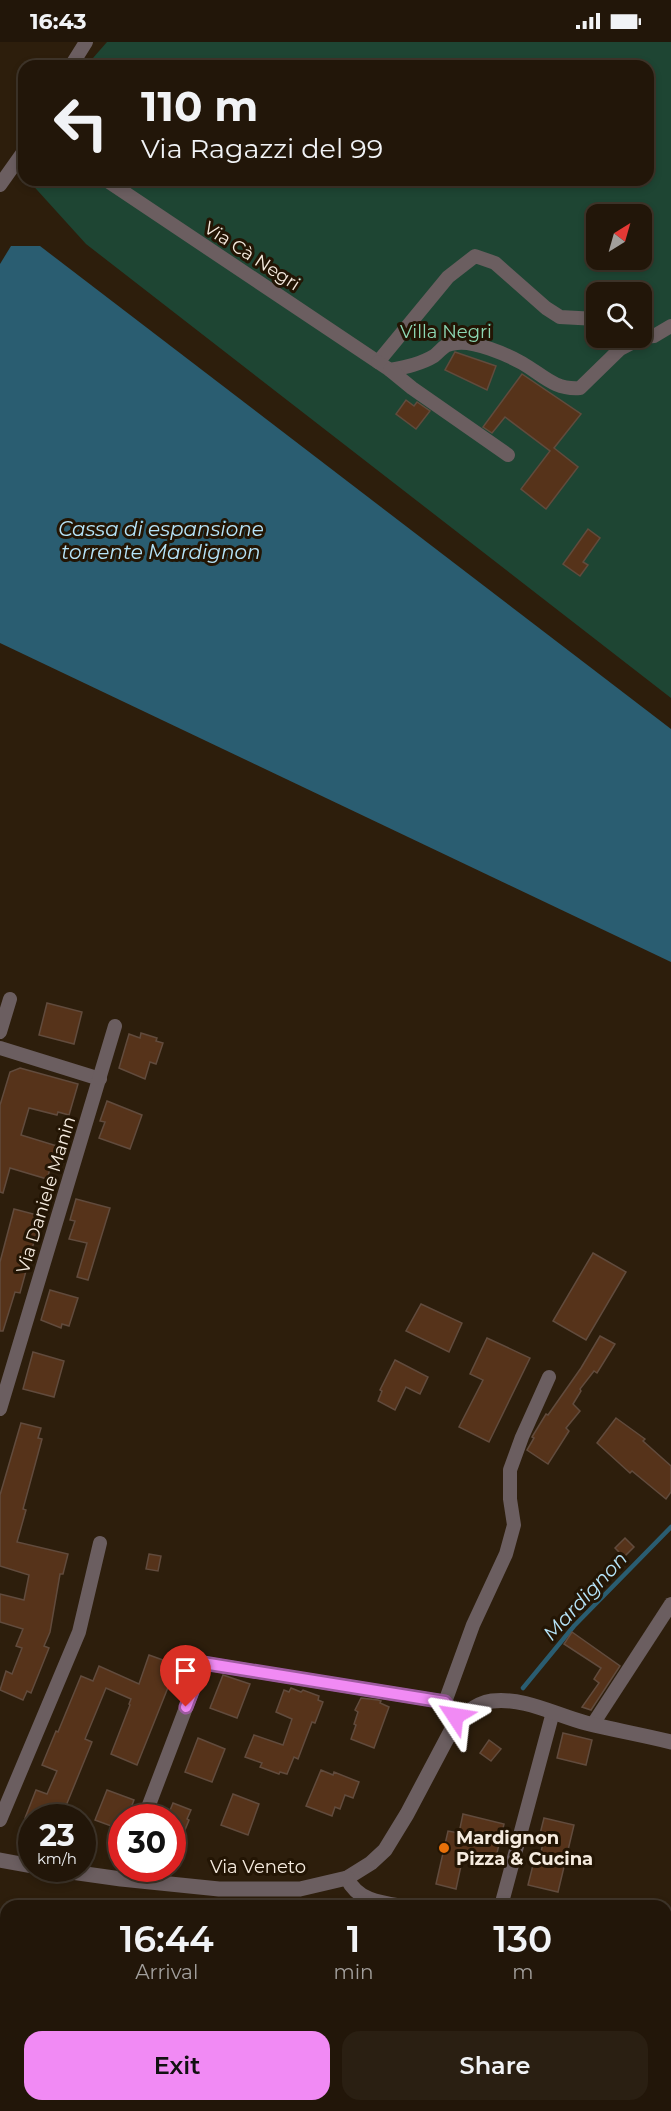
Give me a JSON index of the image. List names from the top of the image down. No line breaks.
{"streets":{"street":["Via Cà Negri","Via Daniele Manin","Via Veneto"]},"water":["Cassa di espansione torrente Mardignon","Mardignon"],"parks":["Villa Negri"],"places":["Mardignon Pizza & Cucina"],"north":"top right","page":{"status":"16:43","turn":["110 m","Via Ragazzi del 99"],"speed":"23 km/h","limit":"30","eta":["16:44","Arrival","1","min","130","m"],"buttons":["Exit","Share"]}}
